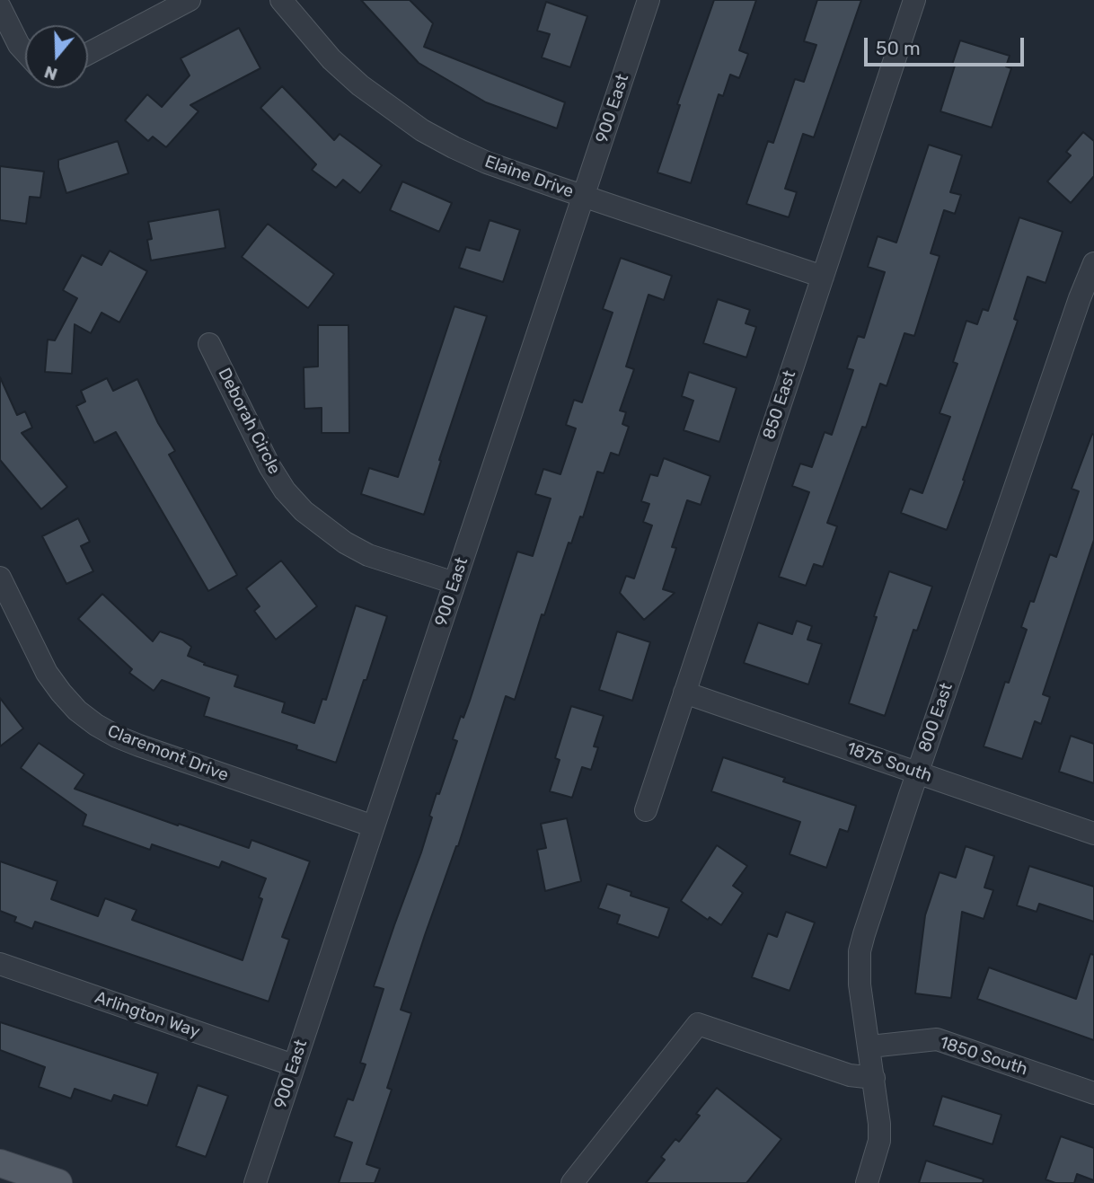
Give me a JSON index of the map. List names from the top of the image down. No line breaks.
{"streets":{"street":["900 East","Elaine Drive","850 East","Deborah Circle","800 East","Claremont Drive","1875 South","Arlington Way","1850 South"]},"crossings":[["900 East","Elaine Drive"],["900 East","Deborah Circle"],["900 East","Claremont Drive"],["900 East","Arlington Way"],["Elaine Drive","850 East"],["850 East","1875 South"],["800 East","1875 South"],["800 East","1850 South"]],"scale_bar":"50 m","north":"bottom"}
